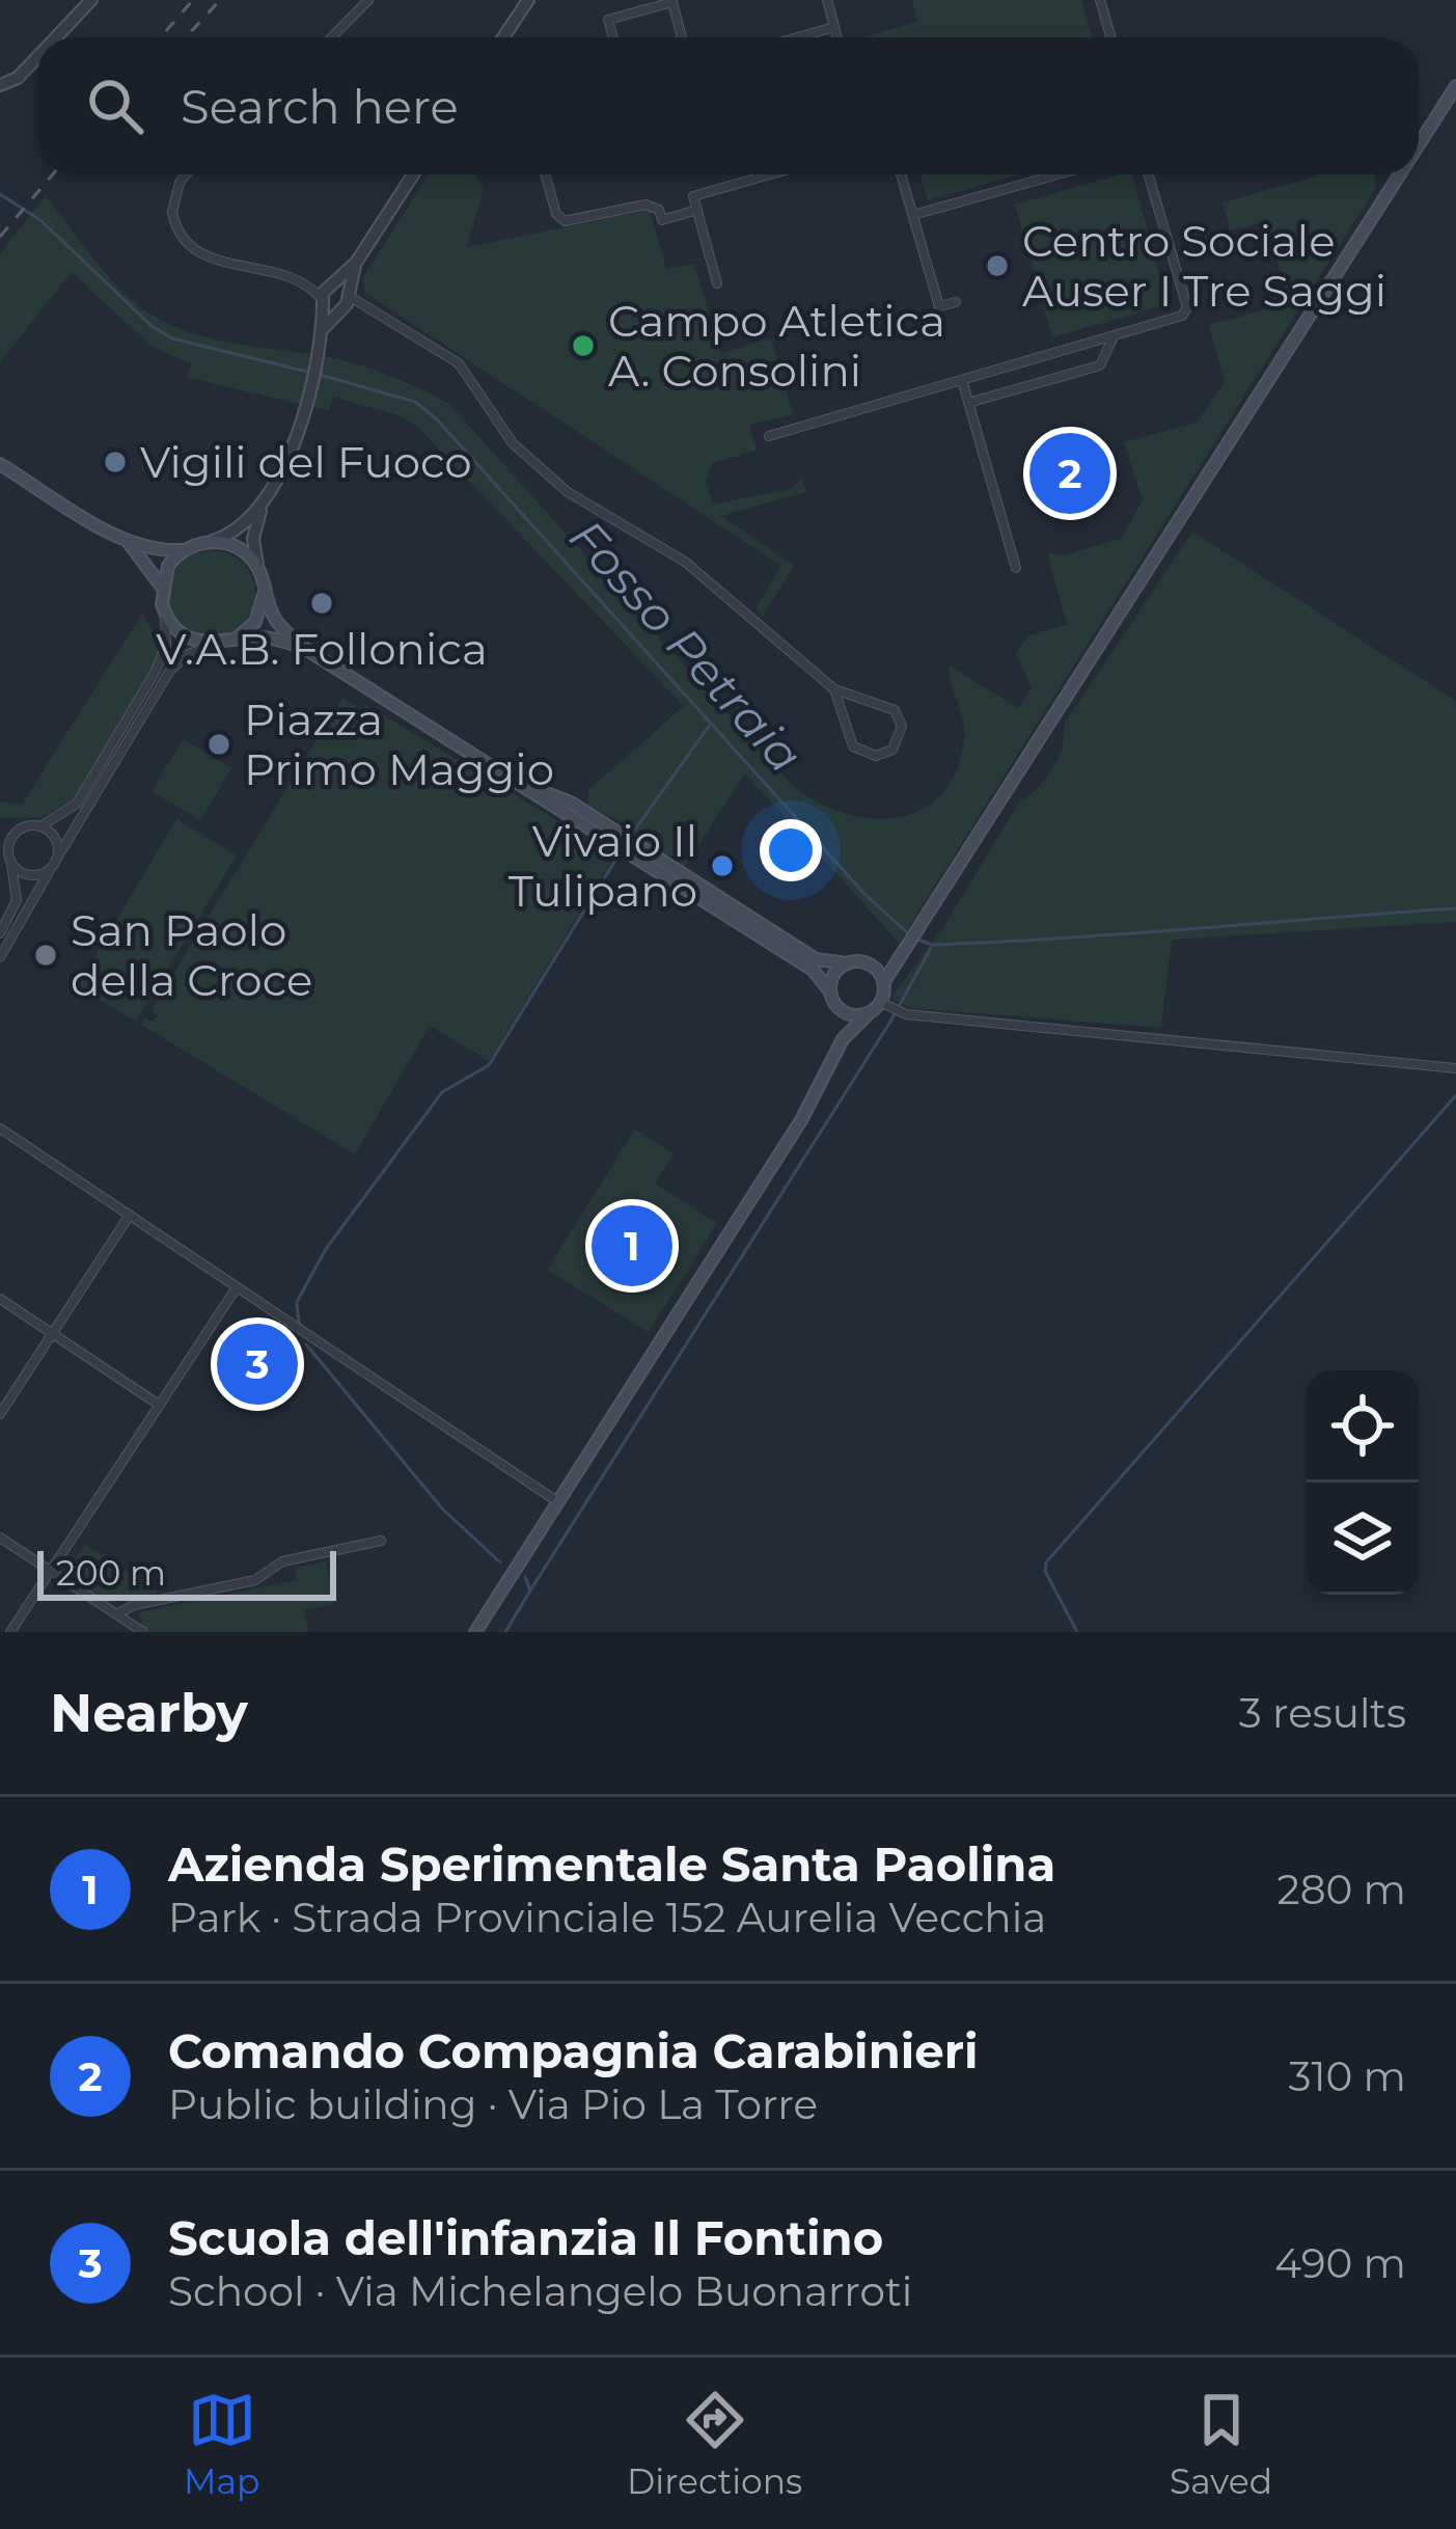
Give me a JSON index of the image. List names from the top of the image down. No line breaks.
{"water":["Fosso Petraia"],"places":["Centro Sociale Auser I Tre Saggi","Campo Atletica A. Consolini","Vigili del Fuoco","V.A.B. Follonica","Piazza Primo Maggio","Vivaio Il Tulipano","San Paolo della Croce"],"scale_bar":"200 m","page":{"search":"Search here","pins":["2","1","3"],"scale":"200 m","heading":["Nearby","3 results"],"list":[{"mark":"1","name":"Azienda Sperimentale Santa Paolina","note":"Park · Strada Provinciale 152 Aurelia Vecchia","value":"280 m"},{"mark":"2","name":"Comando Compagnia Carabinieri","note":"Public building · Via Pio La Torre","value":"310 m"},{"mark":"3","name":"Scuola dell'infanzia Il Fontino","note":"School · Via Michelangelo Buonarroti","value":"490 m"}],"nav":["Map","Directions","Saved"]}}
